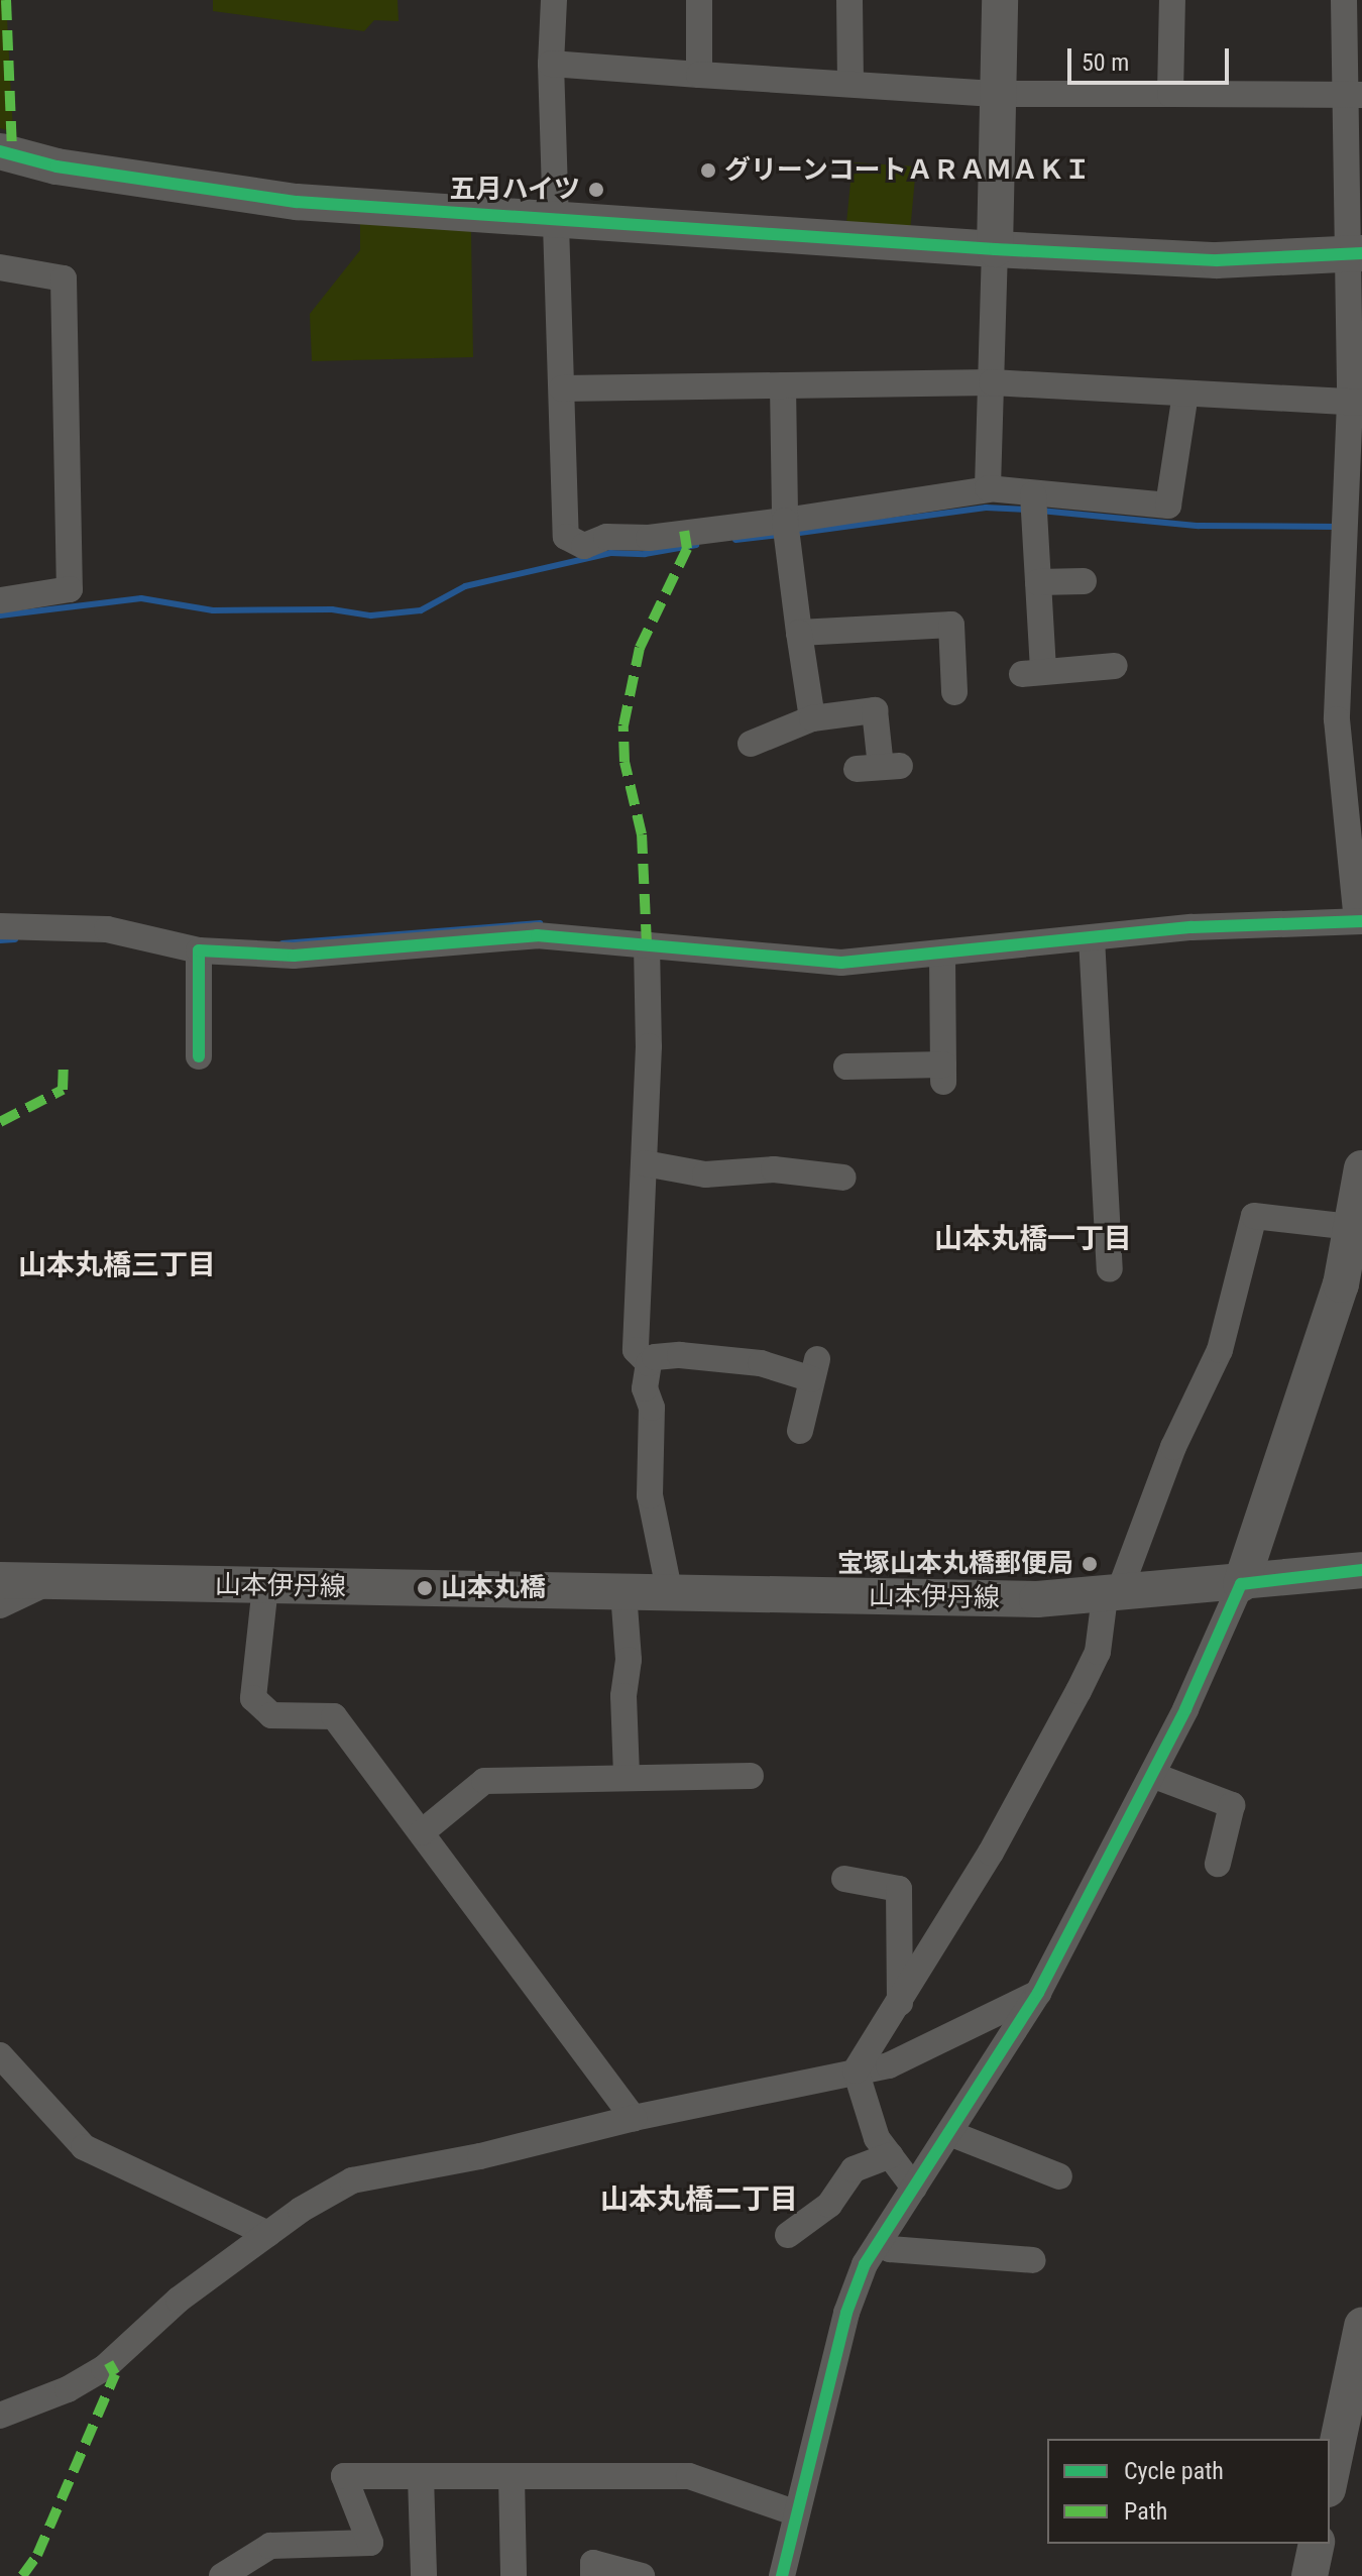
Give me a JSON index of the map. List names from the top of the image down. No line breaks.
{"streets":{"street":["山本伊丹線"]},"districts":["山本丸橋一丁目","山本丸橋三丁目","山本丸橋二丁目"],"places":["グリーンコートＡＲＡＭＡＫＩ","五月ハイツ","宝塚山本丸橋郵便局","山本丸橋"],"legend":["Cycle path","Path"],"scale_bar":"50 m"}
